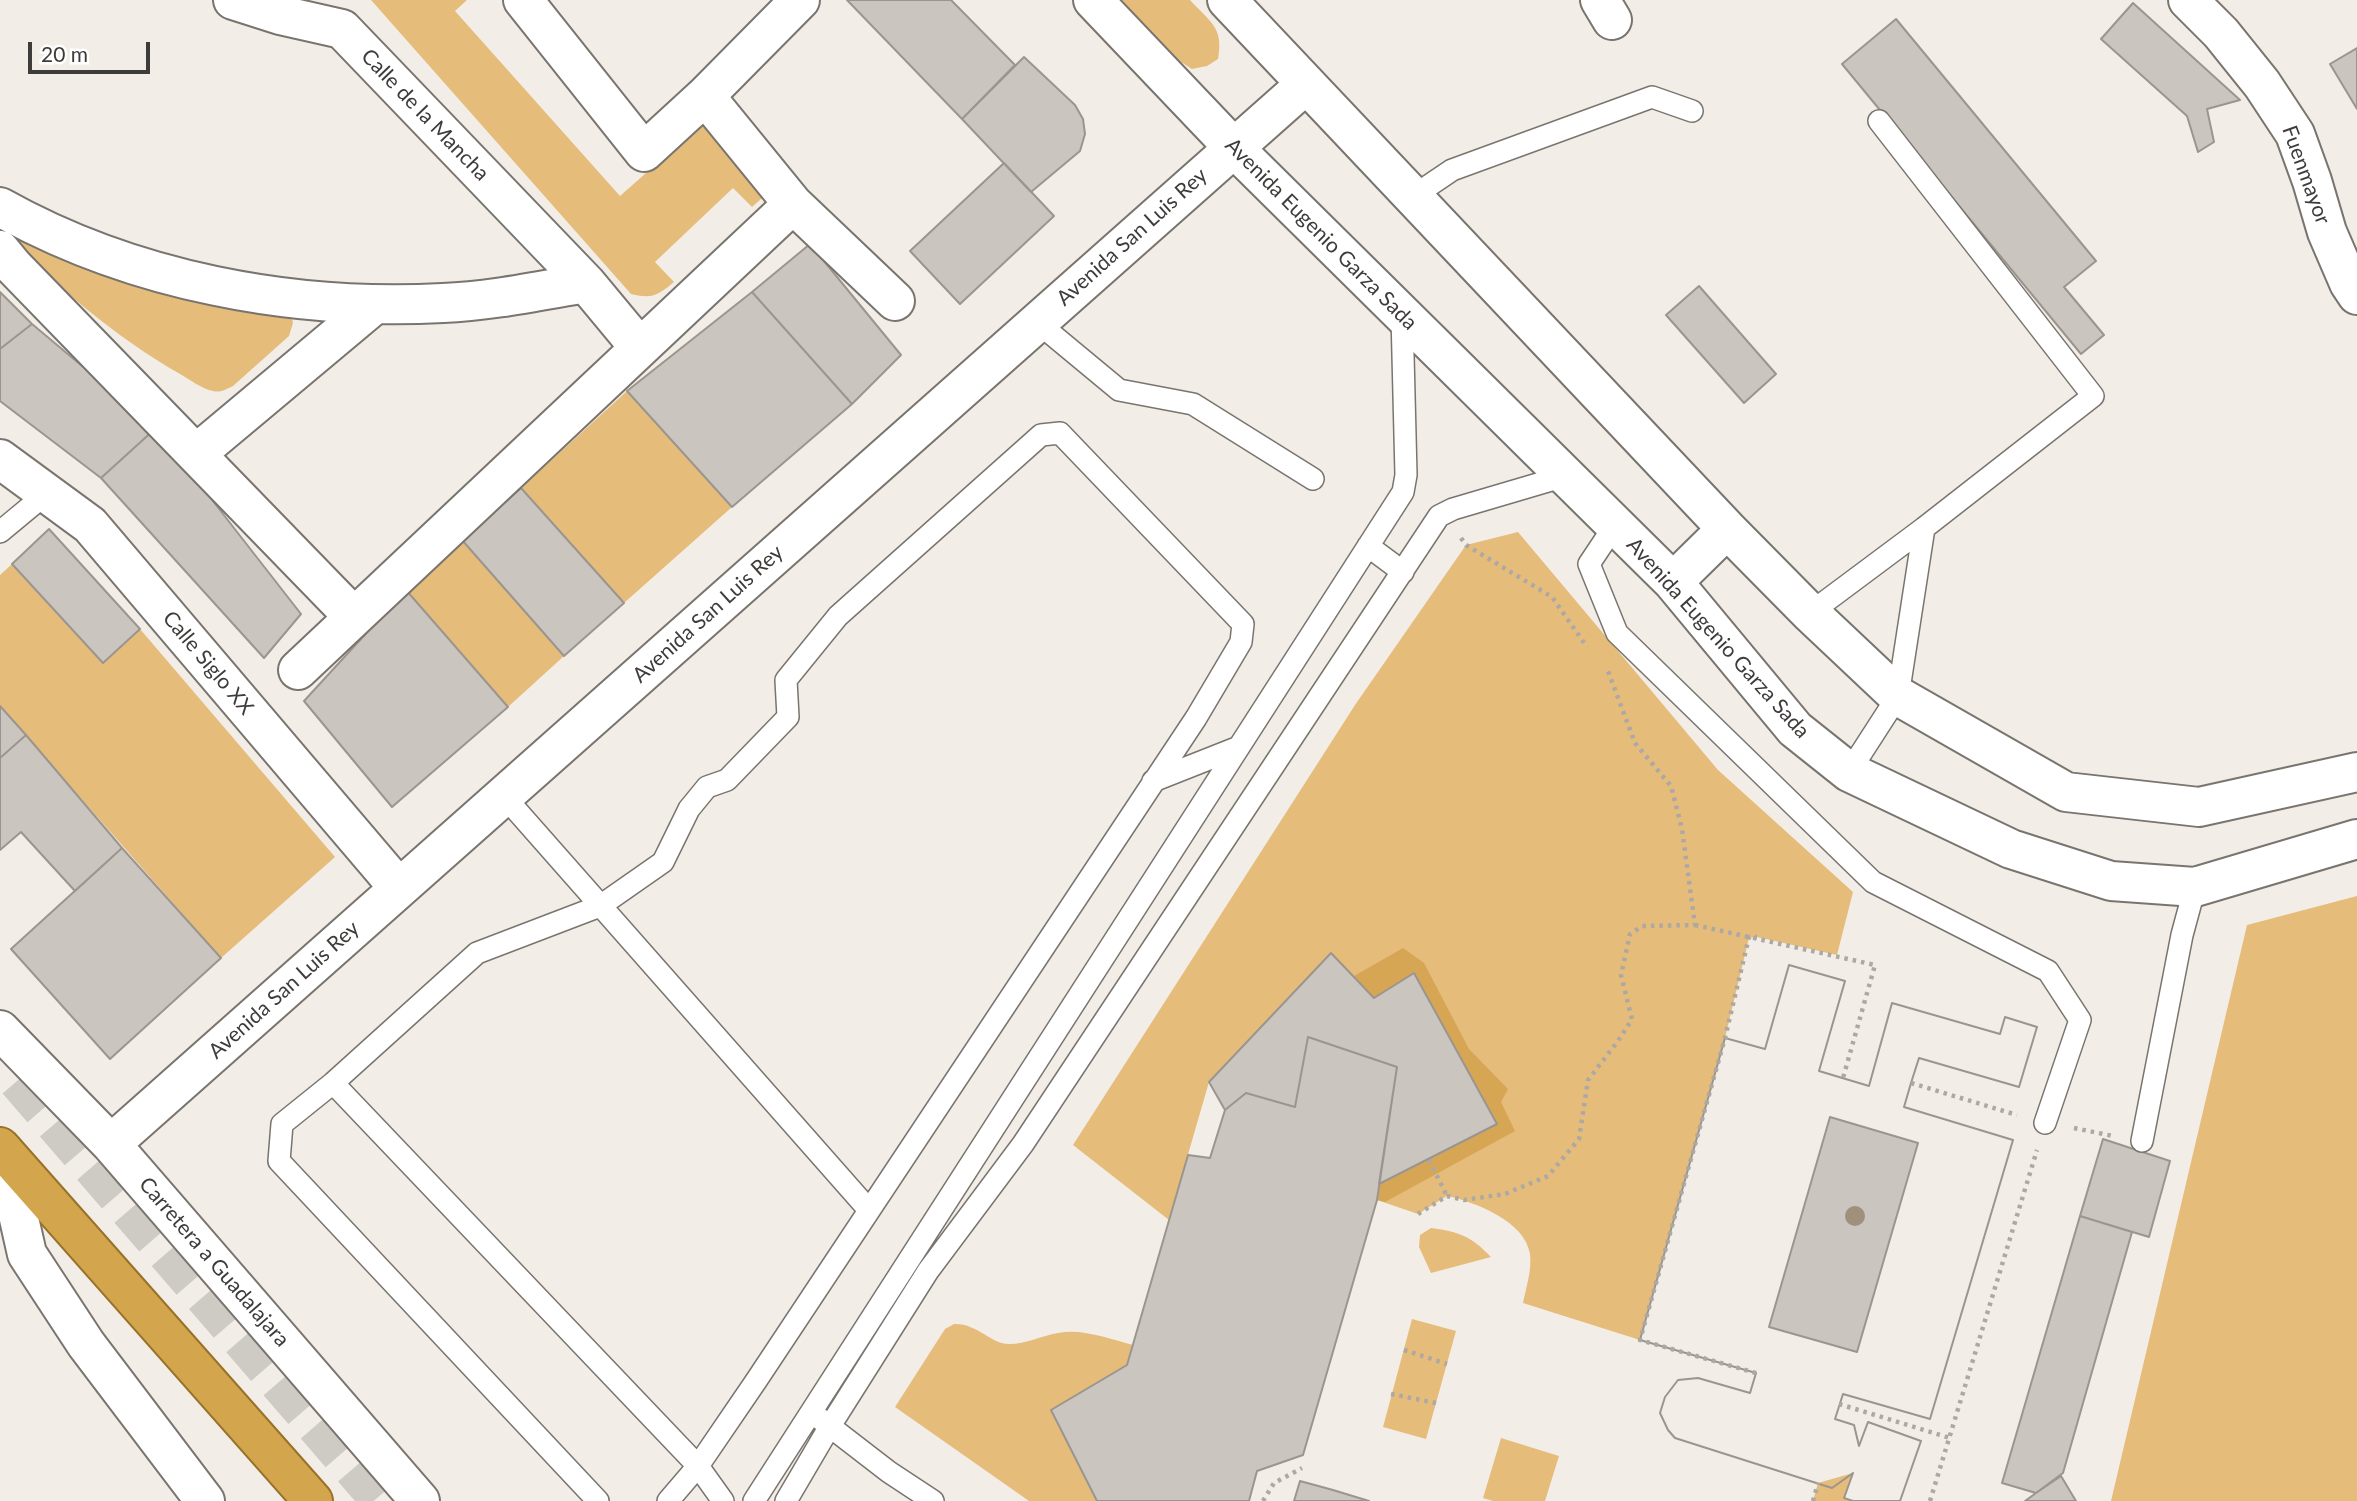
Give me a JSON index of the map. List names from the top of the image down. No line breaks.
{"streets":{"street":["Calle de la Mancha","Fuenmayor","Avenida Eugenio Garza Sada","Avenida San Luis Rey","Calle Siglo XX","Carretera a Guadalajara"]},"crossings":[["Avenida Eugenio Garza Sada","Avenida San Luis Rey"],["Avenida San Luis Rey","Calle Siglo XX"],["Avenida San Luis Rey","Carretera a Guadalajara"]],"scale_bar":"20 m"}
